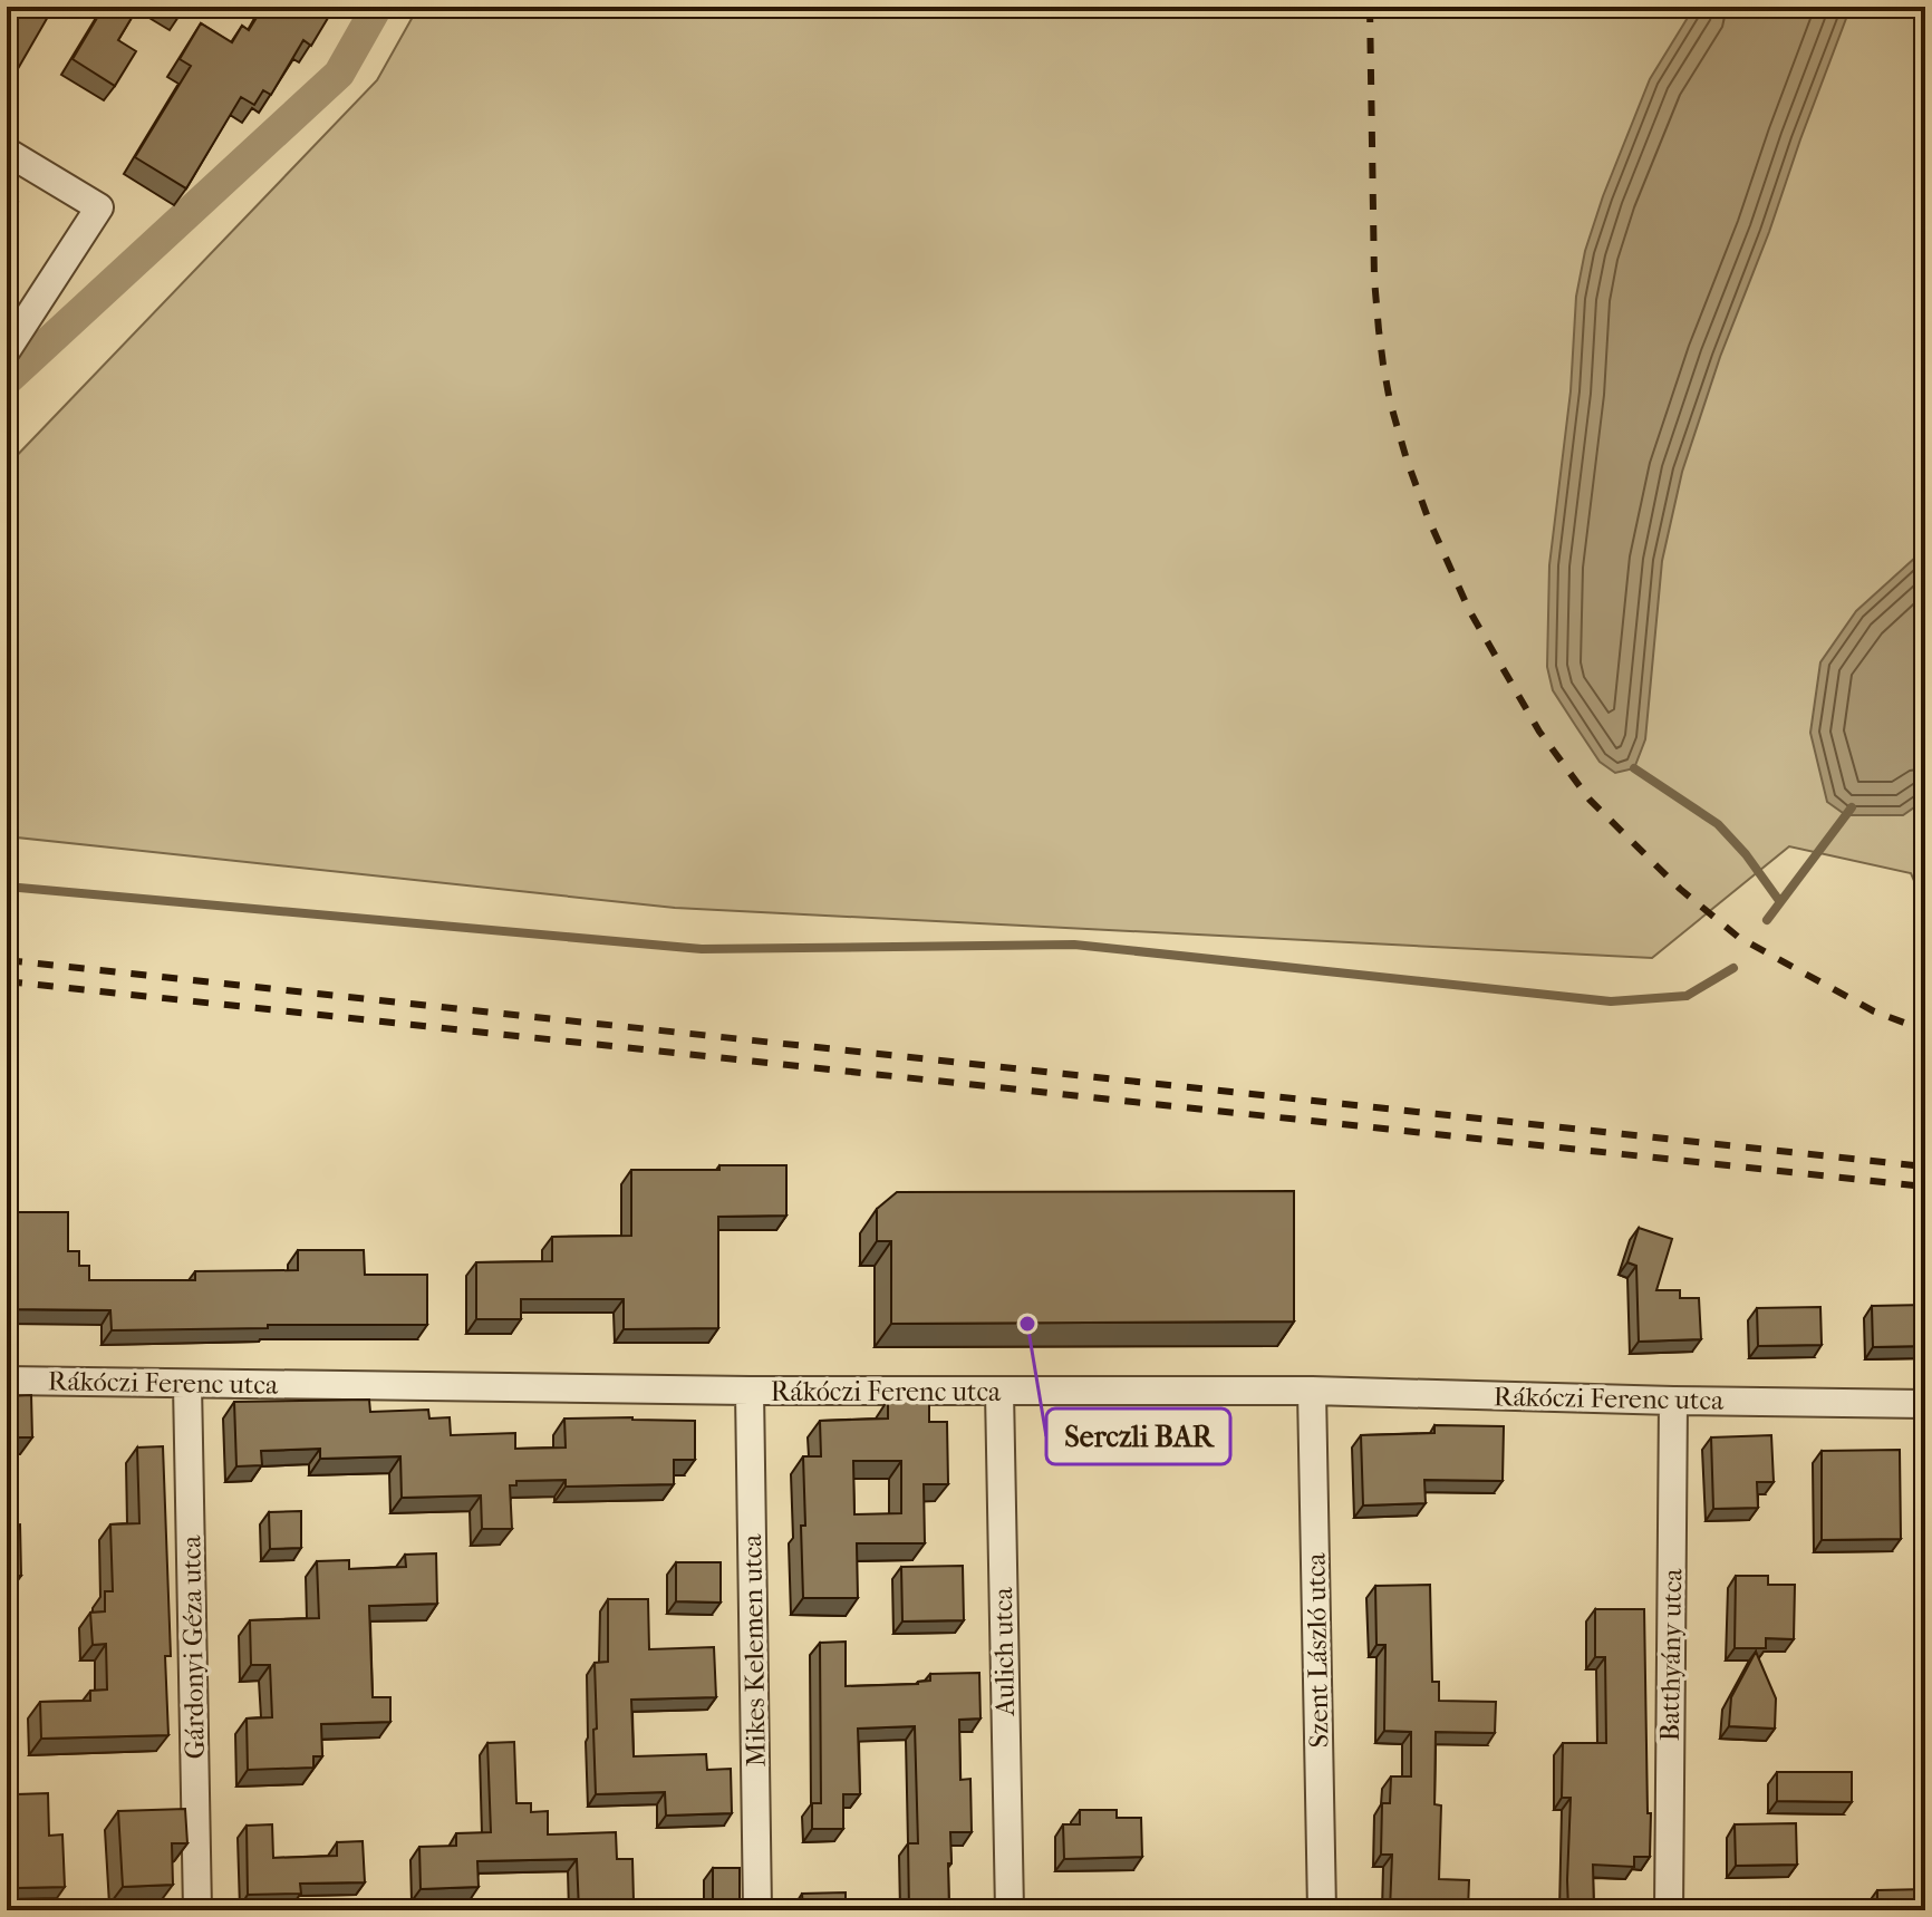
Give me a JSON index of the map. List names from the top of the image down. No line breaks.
{"streets":{"street":["Rákóczi Ferenc utca","Gárdonyi Géza utca","Mikes Kelemen utca","Szent László utca","Aulich utca","Batthyány utca"]},"crossings":[["Rákóczi Ferenc utca","Gárdonyi Géza utca"],["Rákóczi Ferenc utca","Mikes Kelemen utca"],["Rákóczi Ferenc utca","Szent László utca"],["Rákóczi Ferenc utca","Aulich utca"],["Rákóczi Ferenc utca","Batthyány utca"]],"places":["Serczli BAR"]}
